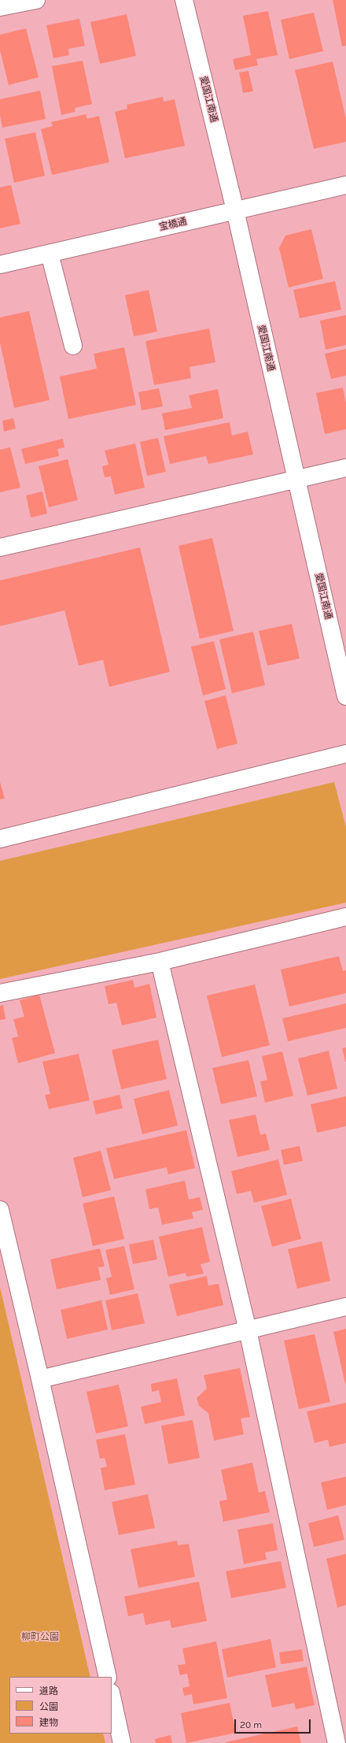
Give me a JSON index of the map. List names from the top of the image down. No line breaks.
{"streets":{"street":["愛国江南通","宝橋通"]},"crossings":[["愛国江南通","宝橋通"]],"parks":["柳町公園"],"legend":["道路","公園","建物"],"scale_bar":"20 m"}
